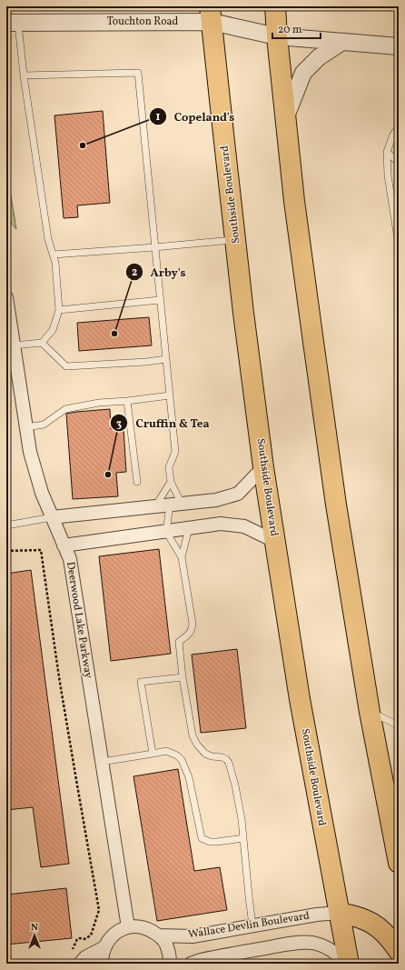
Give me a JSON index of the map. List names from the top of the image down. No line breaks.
{"streets":{"highway":["Southside Boulevard"],"street":["Touchton Road","Deerwood Lake Parkway","Wallace Devlin Boulevard"]},"crossings":[["Touchton Road","Southside Boulevard"],["Southside Boulevard","Wallace Devlin Boulevard"]],"places":["Copeland's","Arby's","Cruffin & Tea"],"scale_bar":"20 m","north":"top"}
